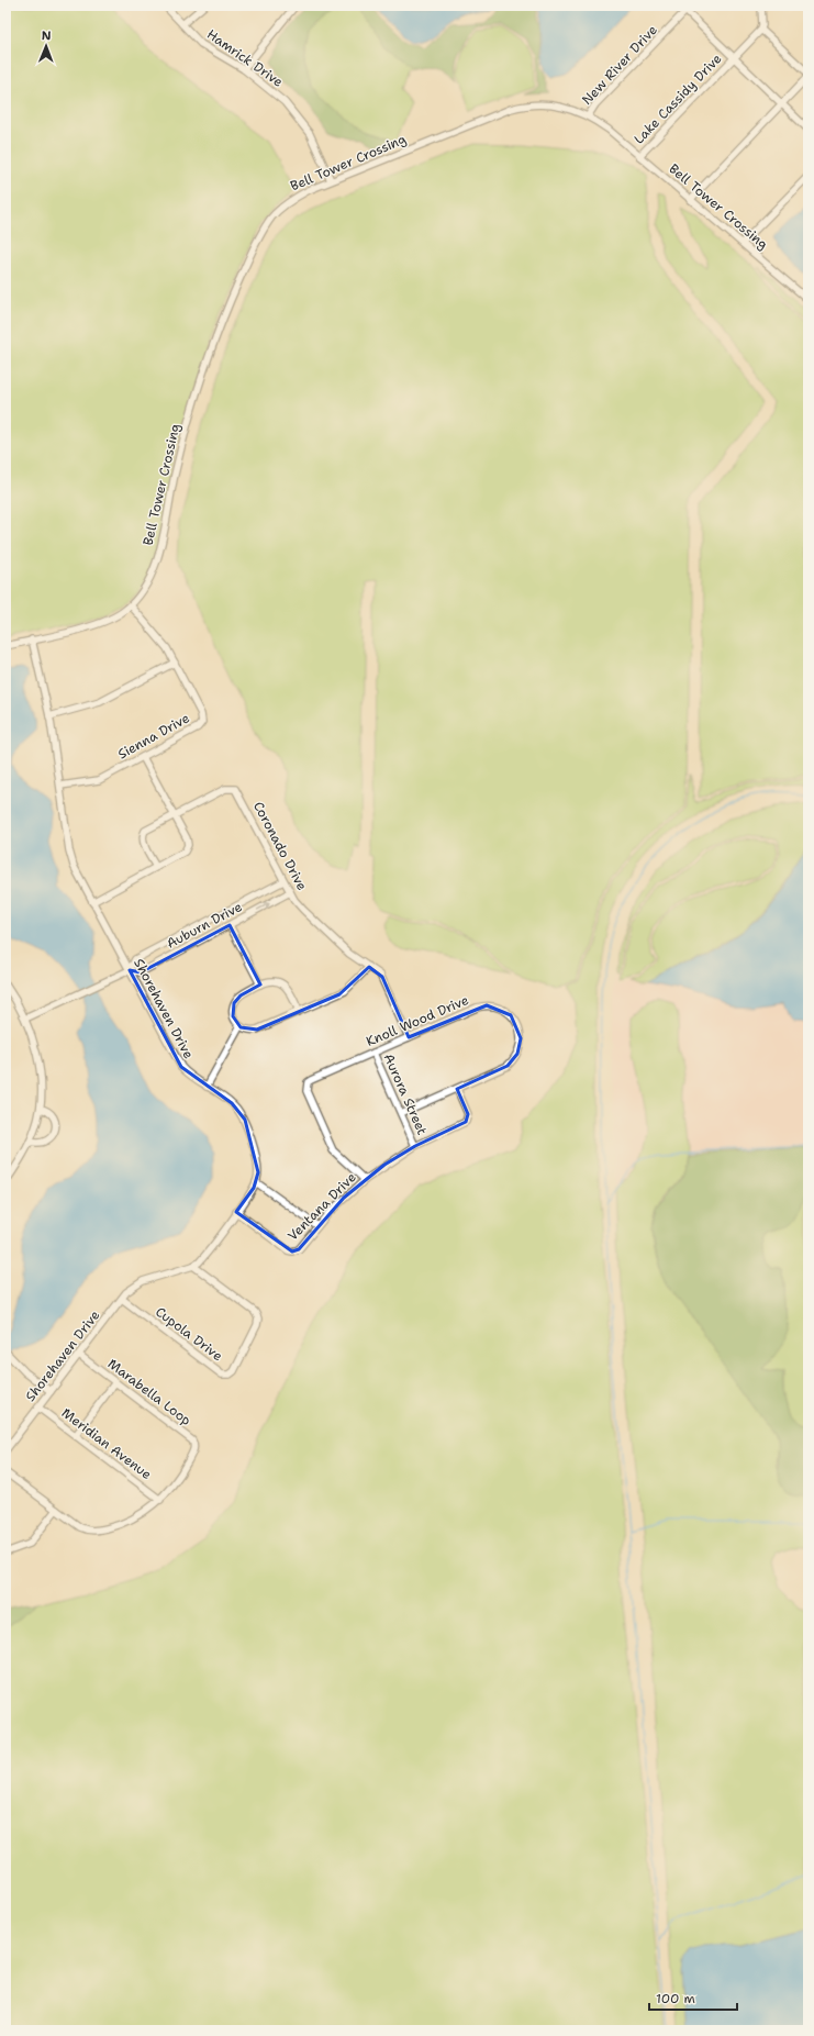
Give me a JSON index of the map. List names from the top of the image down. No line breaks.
{"streets":{"street":["Hamrick Drive","New River Drive","Lake Cassidy Drive","Bell Tower Crossing","Sienna Drive","Coronado Drive","Auburn Drive","Shorehaven Drive","Knoll Wood Drive","Aurora Street","Ventana Drive","Cupola Drive","Marabella Loop","Meridian Avenue"]},"crossings":[["Hamrick Drive","Bell Tower Crossing"],["New River Drive","Bell Tower Crossing"],["Lake Cassidy Drive","Bell Tower Crossing"],["Bell Tower Crossing","Sienna Drive"],["Bell Tower Crossing","Shorehaven Drive"],["Sienna Drive","Shorehaven Drive"],["Coronado Drive","Auburn Drive"],["Coronado Drive","Knoll Wood Drive"],["Auburn Drive","Shorehaven Drive"],["Shorehaven Drive","Ventana Drive"],["Shorehaven Drive","Cupola Drive"],["Shorehaven Drive","Marabella Loop"],["Shorehaven Drive","Meridian Avenue"],["Knoll Wood Drive","Aurora Street"],["Knoll Wood Drive","Ventana Drive"],["Aurora Street","Ventana Drive"],["Marabella Loop","Meridian Avenue"]],"scale_bar":"100 m","north":"top"}
